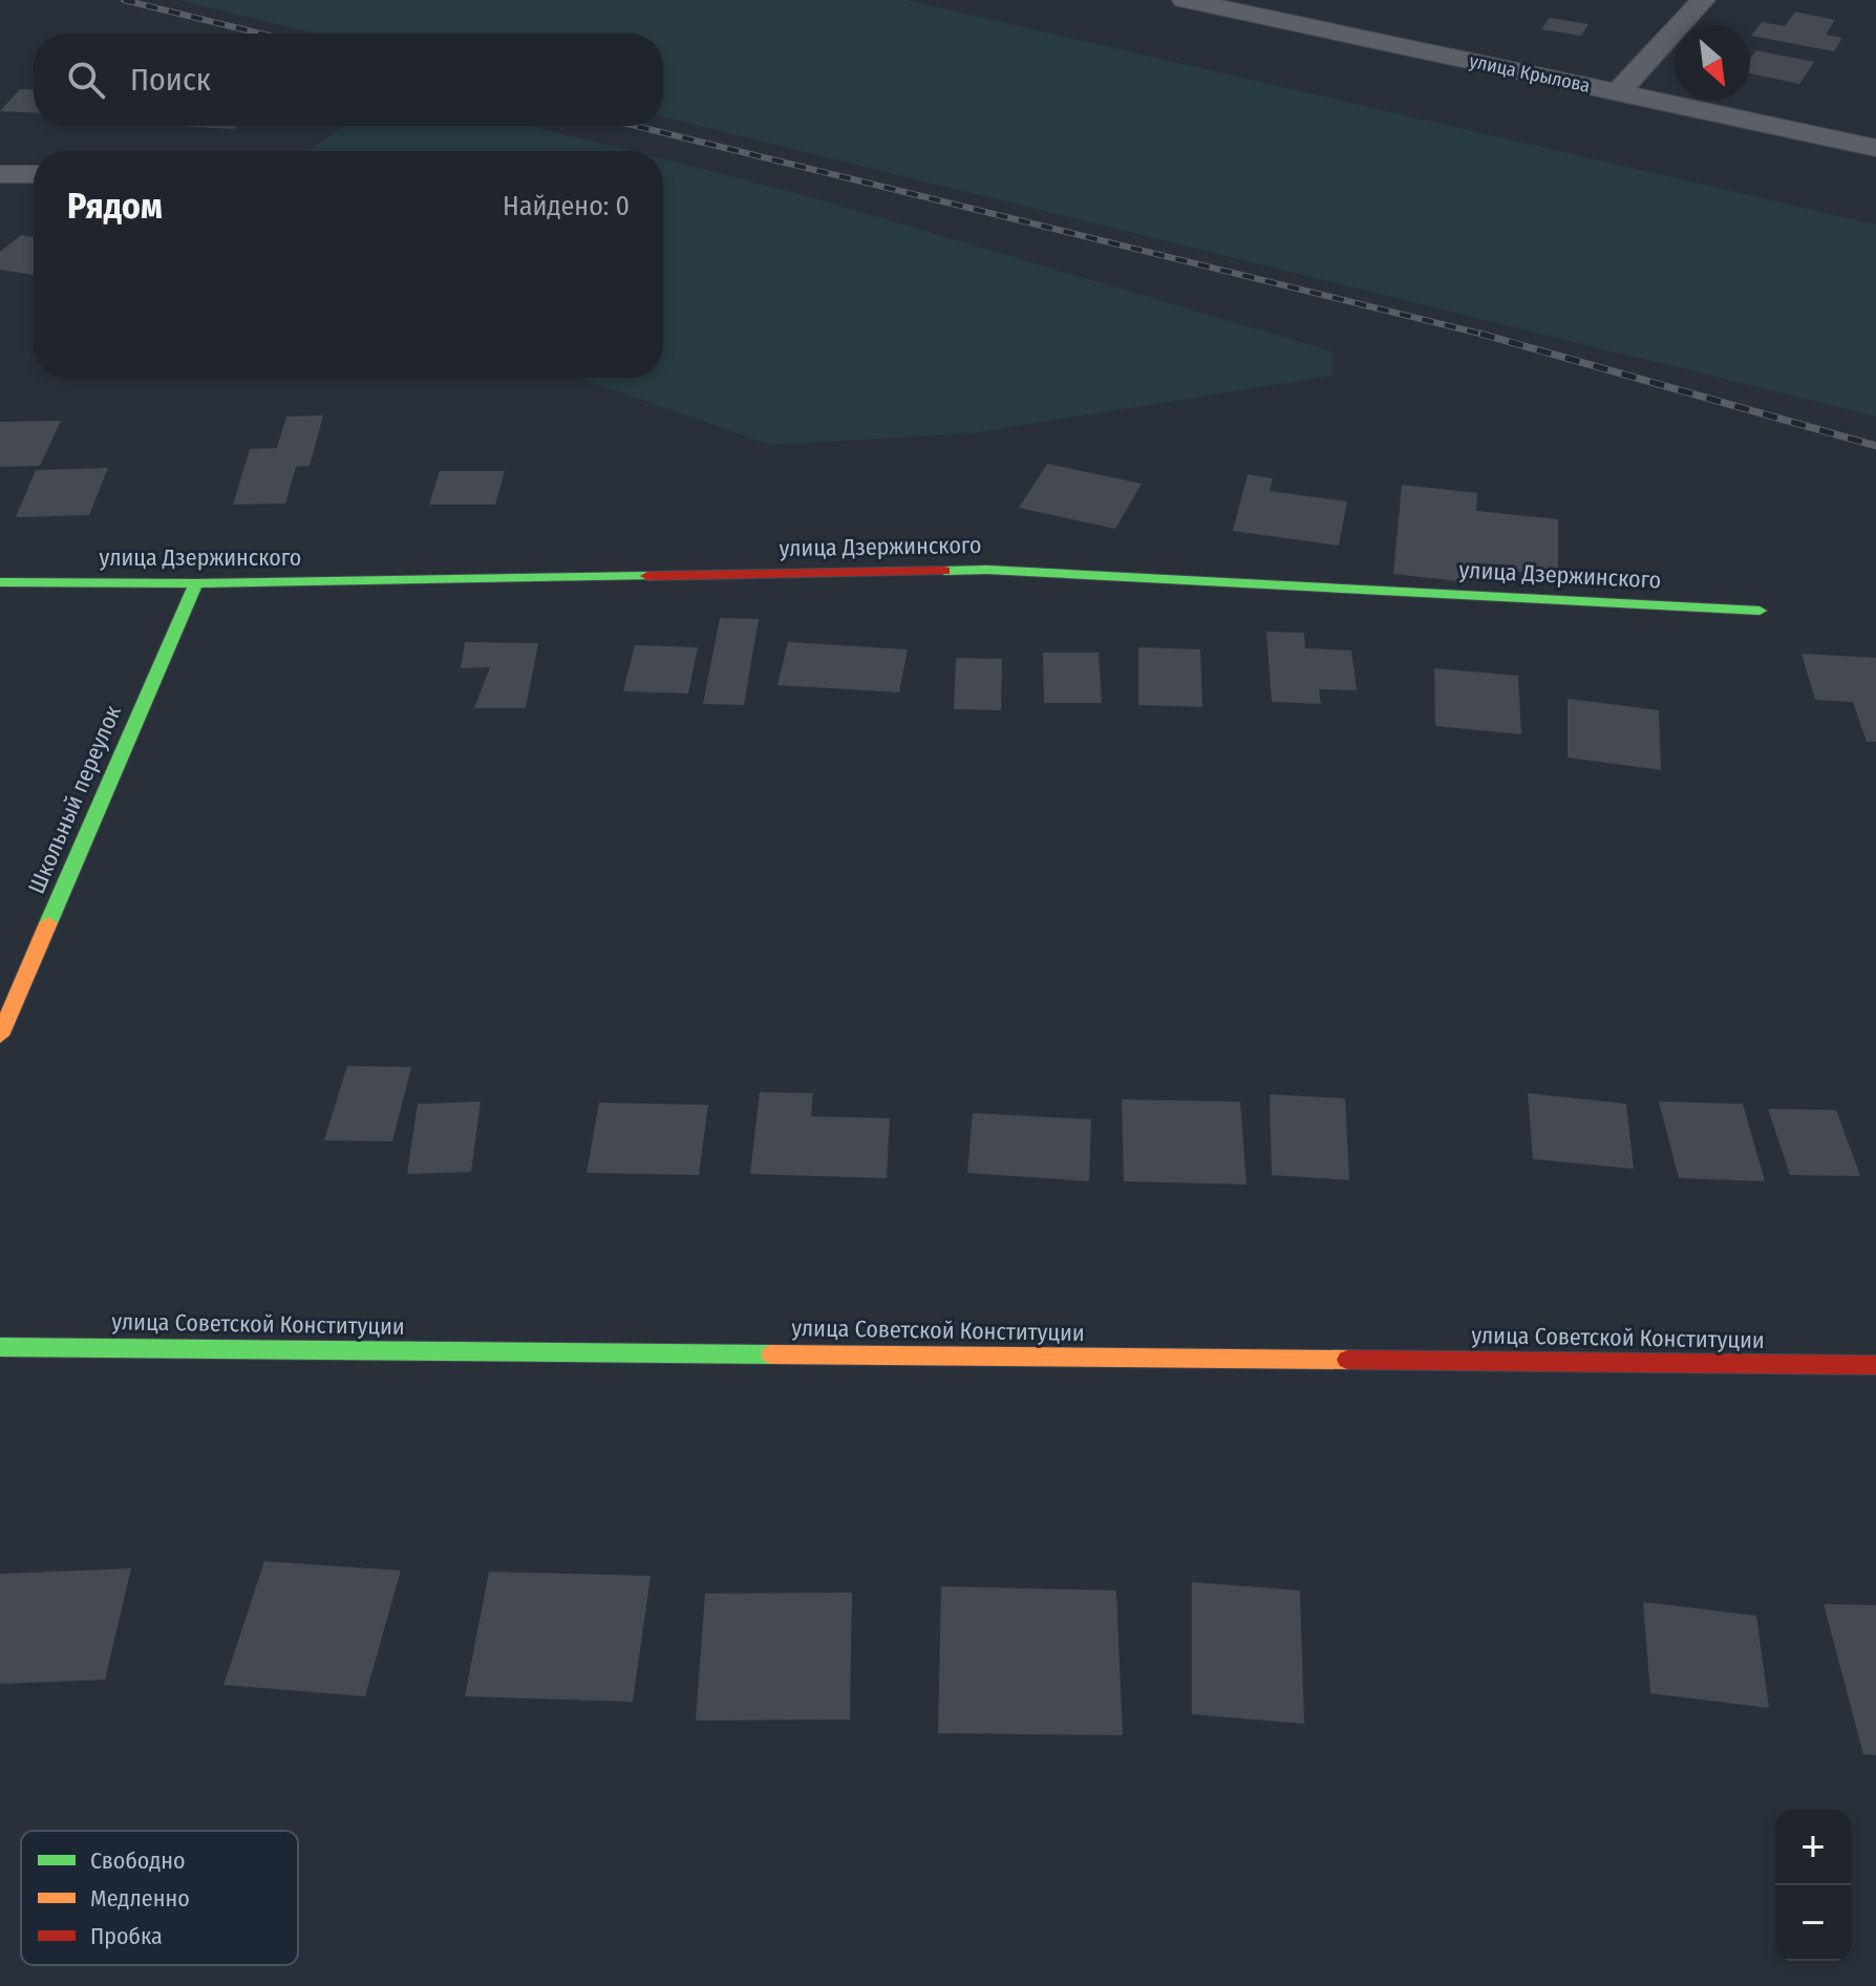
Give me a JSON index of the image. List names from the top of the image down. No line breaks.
{"streets":{"street":["улица Крылова","улица Дзержинского","Школьный переулок","улица Советской Конституции"]},"crossings":[["улица Дзержинского","Школьный переулок"]],"legend":["Свободно","Медленно","Пробка"],"north":"bottom right","page":{"search":"Поиск","heading":["Рядом","Найдено: 0"],"map_buttons":["+","−"]}}
